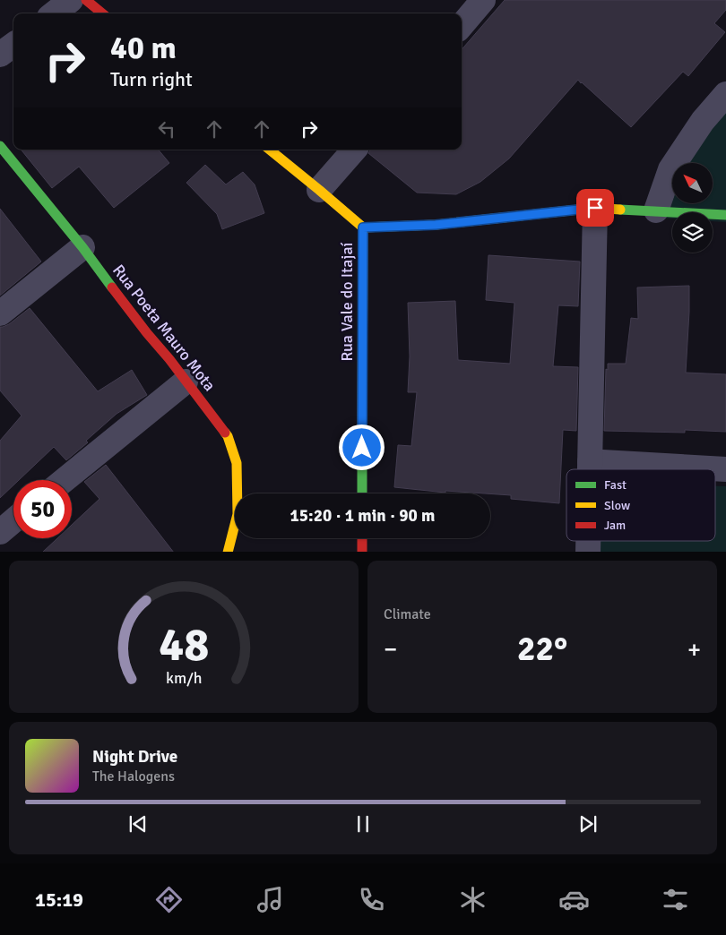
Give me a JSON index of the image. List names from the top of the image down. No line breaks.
{"streets":{"main road":["Rua Vale do Itajaí","Rua Poeta Mauro Mota"]},"legend":["Fast","Slow","Jam"],"north":"top left","page":{"turn":["40 m","Turn right"],"limit":"50","trip":"15:20 · 1 min · 90 m","tile":"Climate","heat":["−","22°","+"],"song":["Night Drive","The Halogens"],"tabs":"15:19","gauge":["48","km/h"]}}
